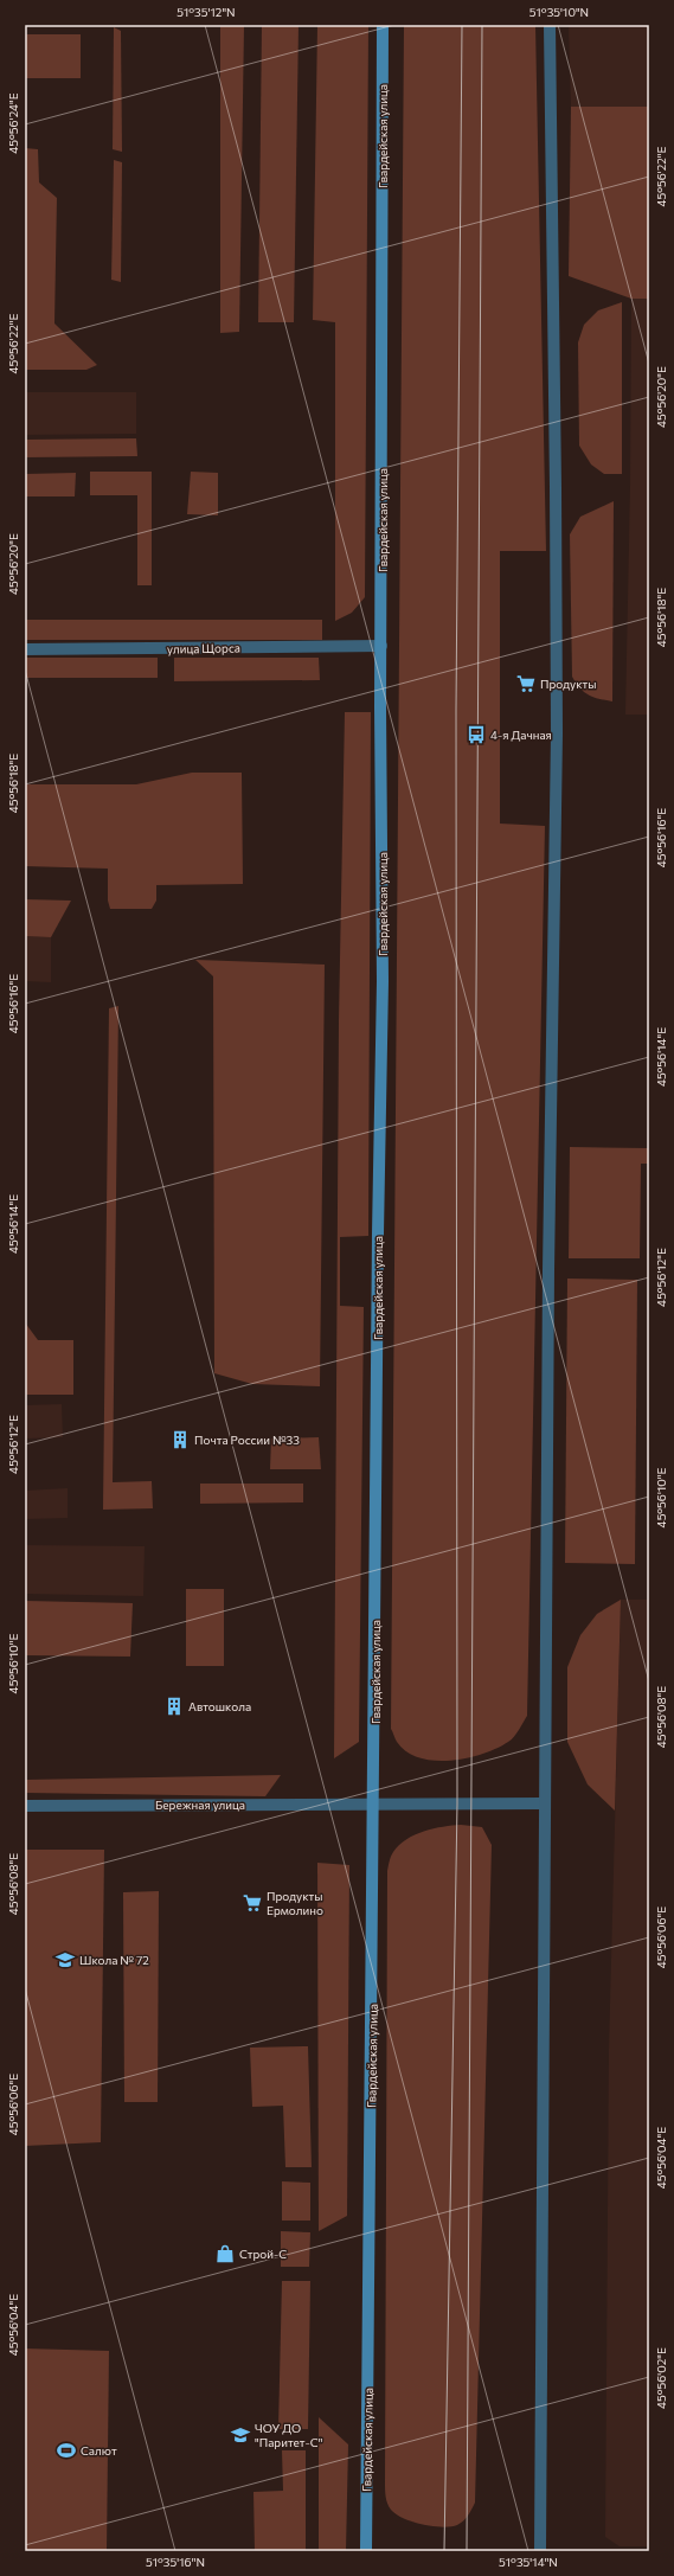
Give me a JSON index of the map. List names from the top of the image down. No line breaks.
{"streets":{"street":["Гвардейская улица","улица Щорса","Бережная улица"]},"crossings":[["Гвардейская улица","улица Щорса"],["Гвардейская улица","Бережная улица"]],"places":{"supermarket":["Продукты","Продукты Ермолино"],"bus stop":["4-я Дачная"],"building":["Почта России №33","Автошкола"],"school or university":["Школа № 72","ЧОУ ДО \"Паритет-С\""],"shop":["Строй-С"],"sports":["Салют"]},"coordinates":["51°35'12\"N","51°35'10\"N","45°56'24\"E","45°56'22\"E","45°56'20\"E","45°56'18\"E","45°56'16\"E","45°56'14\"E","45°56'12\"E","45°56'10\"E","45°56'08\"E","45°56'06\"E","45°56'04\"E","45°56'02\"E","51°35'16\"N","51°35'14\"N"]}
